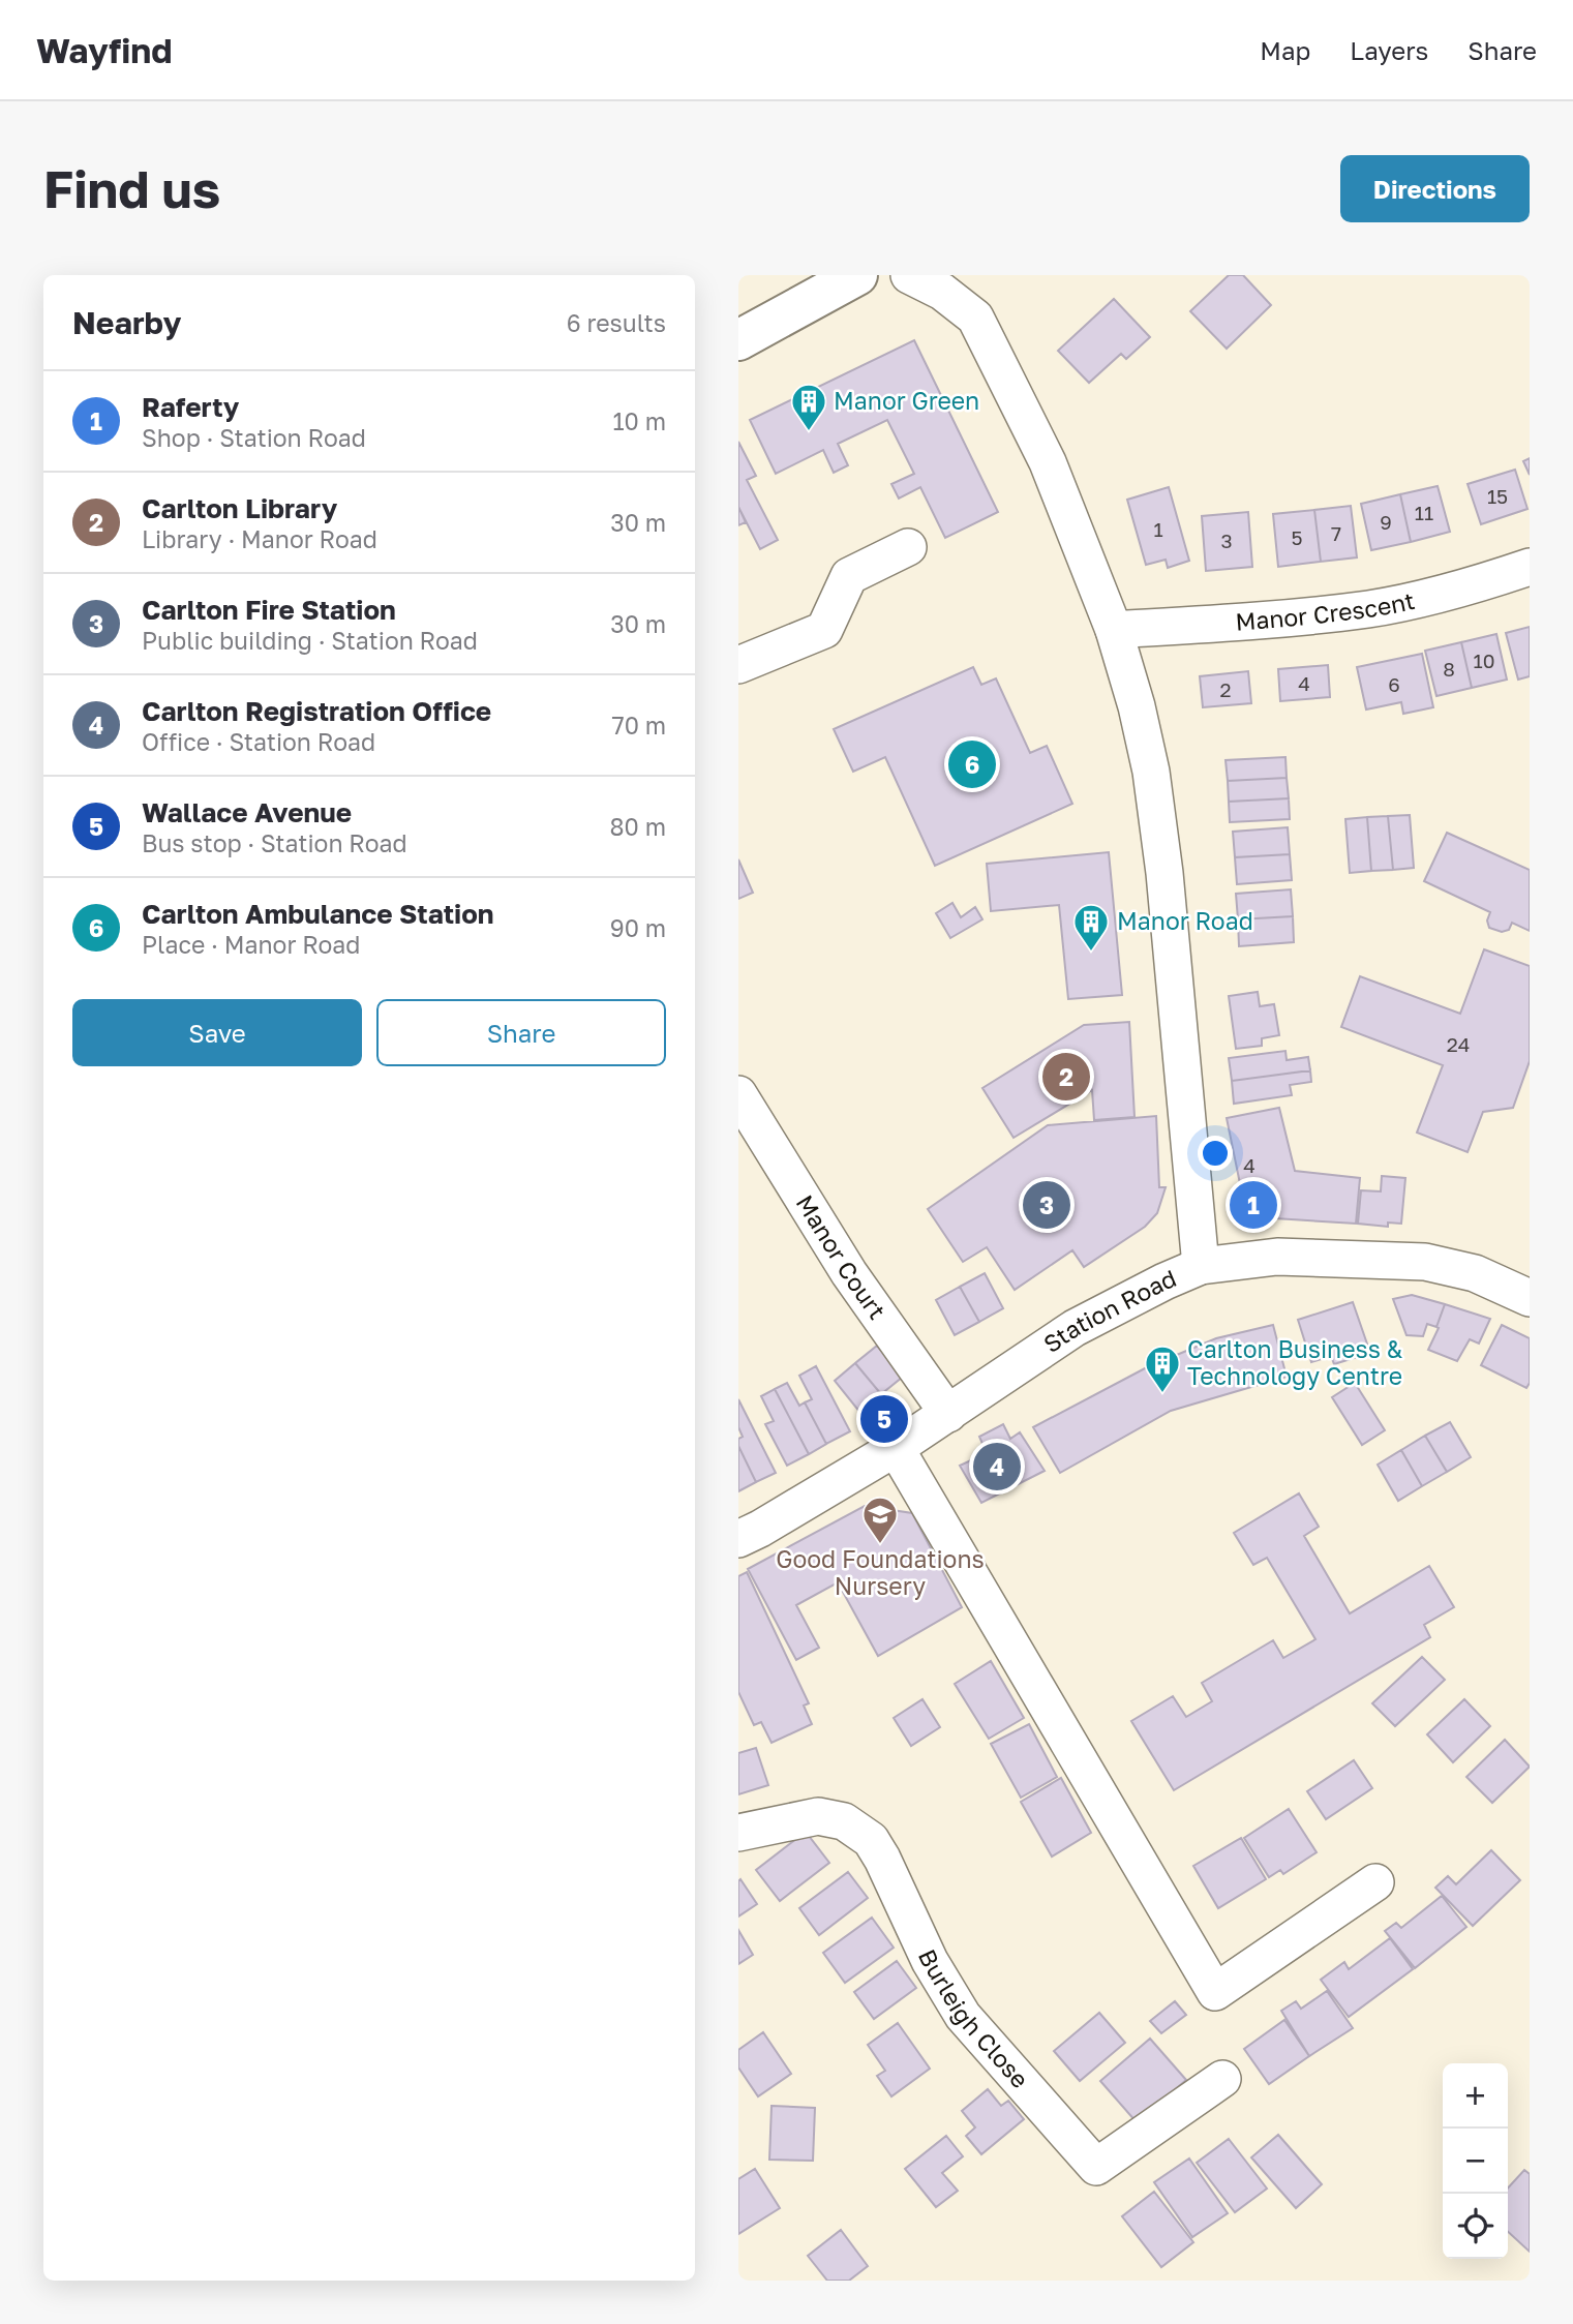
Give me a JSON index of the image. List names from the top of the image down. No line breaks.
{"streets":{"street":["Manor Crescent","Manor Court","Station Road","Burleigh Close"]},"crossings":[["Manor Court","Station Road"]],"places":{"building":["Manor Green","Manor Road","Carlton Business & Technology Centre"],"school or university":["Good Foundations Nursery"]},"house_numbers":["15","11","9","1","7","5","3","10","8","4","6","2","24","4"],"page":{"header":"Wayfind","nav":["Map","Layers","Share"],"buttons":["Directions",["Save","Share"]],"title":"Find us","heading":["Nearby","6 results"],"list":[{"mark":"1","name":"Raferty","note":"Shop · Station Road","value":"10 m"},{"mark":"2","name":"Carlton Library","note":"Library · Manor Road","value":"30 m"},{"mark":"3","name":"Carlton Fire Station","note":"Public building · Station Road","value":"30 m"},{"mark":"4","name":"Carlton Registration Office","note":"Office · Station Road","value":"70 m"},{"mark":"5","name":"Wallace Avenue","note":"Bus stop · Station Road","value":"80 m"},{"mark":"6","name":"Carlton Ambulance Station","note":"Place · Manor Road","value":"90 m"}],"pins":["6","2","1","3","5","4"],"map_buttons":["+","−"]}}
